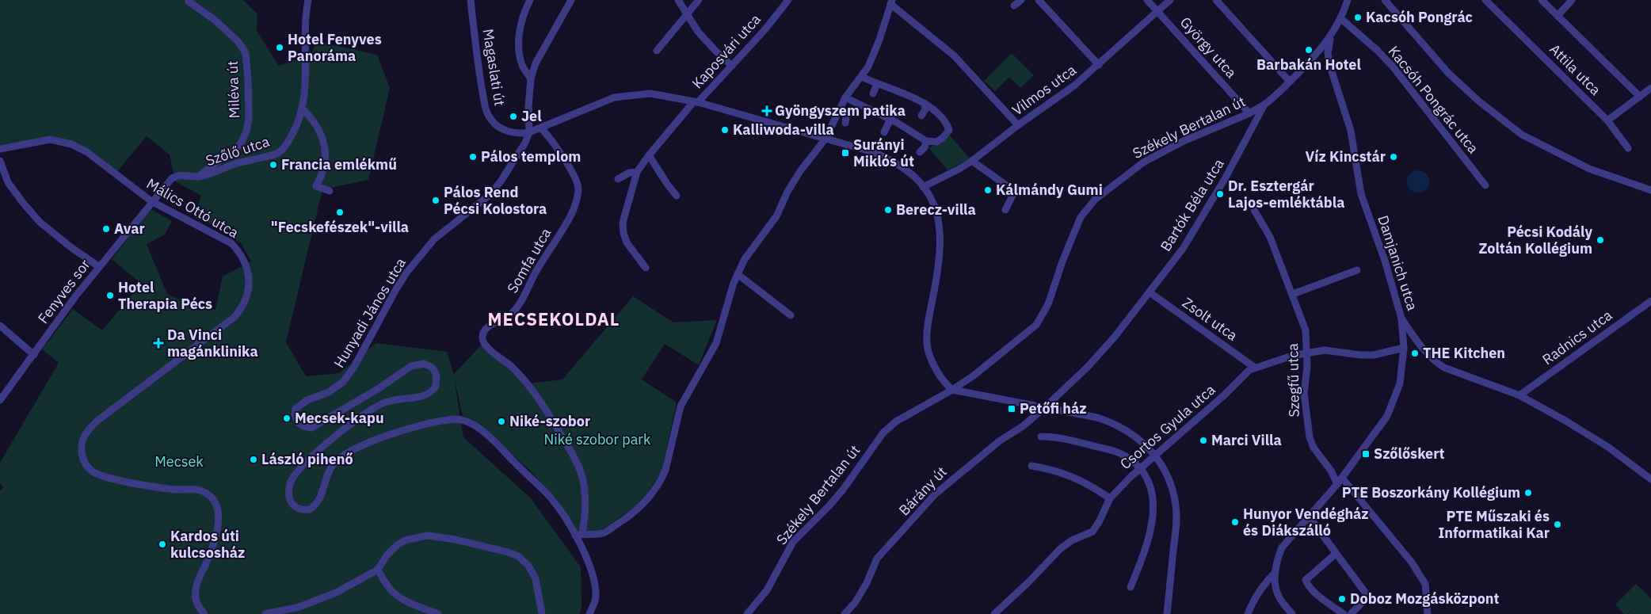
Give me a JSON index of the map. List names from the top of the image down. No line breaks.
{"streets":{"street":["György utca","Kaposvári utca","Magaslati út","Attila utca","Miléva út","Vilmos utca","Kacsóh Pongrác utca","Székely Bertalan út","Szőlő utca","Bartók Béla utca","Málics Ottó utca","Somfa utca","Damjanich utca","Fenyves sor","Hunyadi János utca","Zsolt utca","Radnics utca","Szegfű utca","Csortos Gyula utca","Bárány út"]},"crossings":[["György utca","Vilmos utca"],["György utca","Székely Bertalan út"],["Magaslati út","Hunyadi János utca"],["Miléva út","Szőlő utca"],["Kacsóh Pongrác utca","Bartók Béla utca"],["Székely Bertalan út","Bartók Béla utca"],["Szőlő utca","Málics Ottó utca"],["Szőlő utca","Fenyves sor"],["Bartók Béla utca","Damjanich utca"],["Bartók Béla utca","Zsolt utca"],["Bartók Béla utca","Bárány út"],["Málics Ottó utca","Fenyves sor"],["Somfa utca","Hunyadi János utca"],["Damjanich utca","Radnics utca"],["Zsolt utca","Csortos Gyula utca"],["Szegfű utca","Csortos Gyula utca"]],"districts":["MECSEKOLDAL"],"parks":["Niké szobor park","Mecsek"],"places":{"other":["Kacsóh Pongrác","Hotel Fenyves Panoráma","Barbakán Hotel","Jel","Kalliwoda-villa","Pálos templom","Víz Kincstár","Francia emlékmű","Kálmándy Gumi","Dr. Esztergár Lajos-emléktábla","Pálos Rend Pécsi Kolostora","Berecz-villa","\"Fecskefészek\"-villa","Avar","Pécsi Kodály Zoltán Kollégium","Hotel Therapia Pécs","THE Kitchen","Mecsek-kapu","Niké-szobor","Marci Villa","László pihenő","PTE Boszorkány Kollégium","Hunyor Vendégház és Diákszálló","PTE Műszaki és Informatikai Kar","Kardos úti kulcsosház","Doboz Mozgásközpont"],"health":["Gyöngyszem patika","Da Vinci magánklinika"],"transit":["Surányi Miklós út","Petőfi ház","Szőlőskert"]}}
